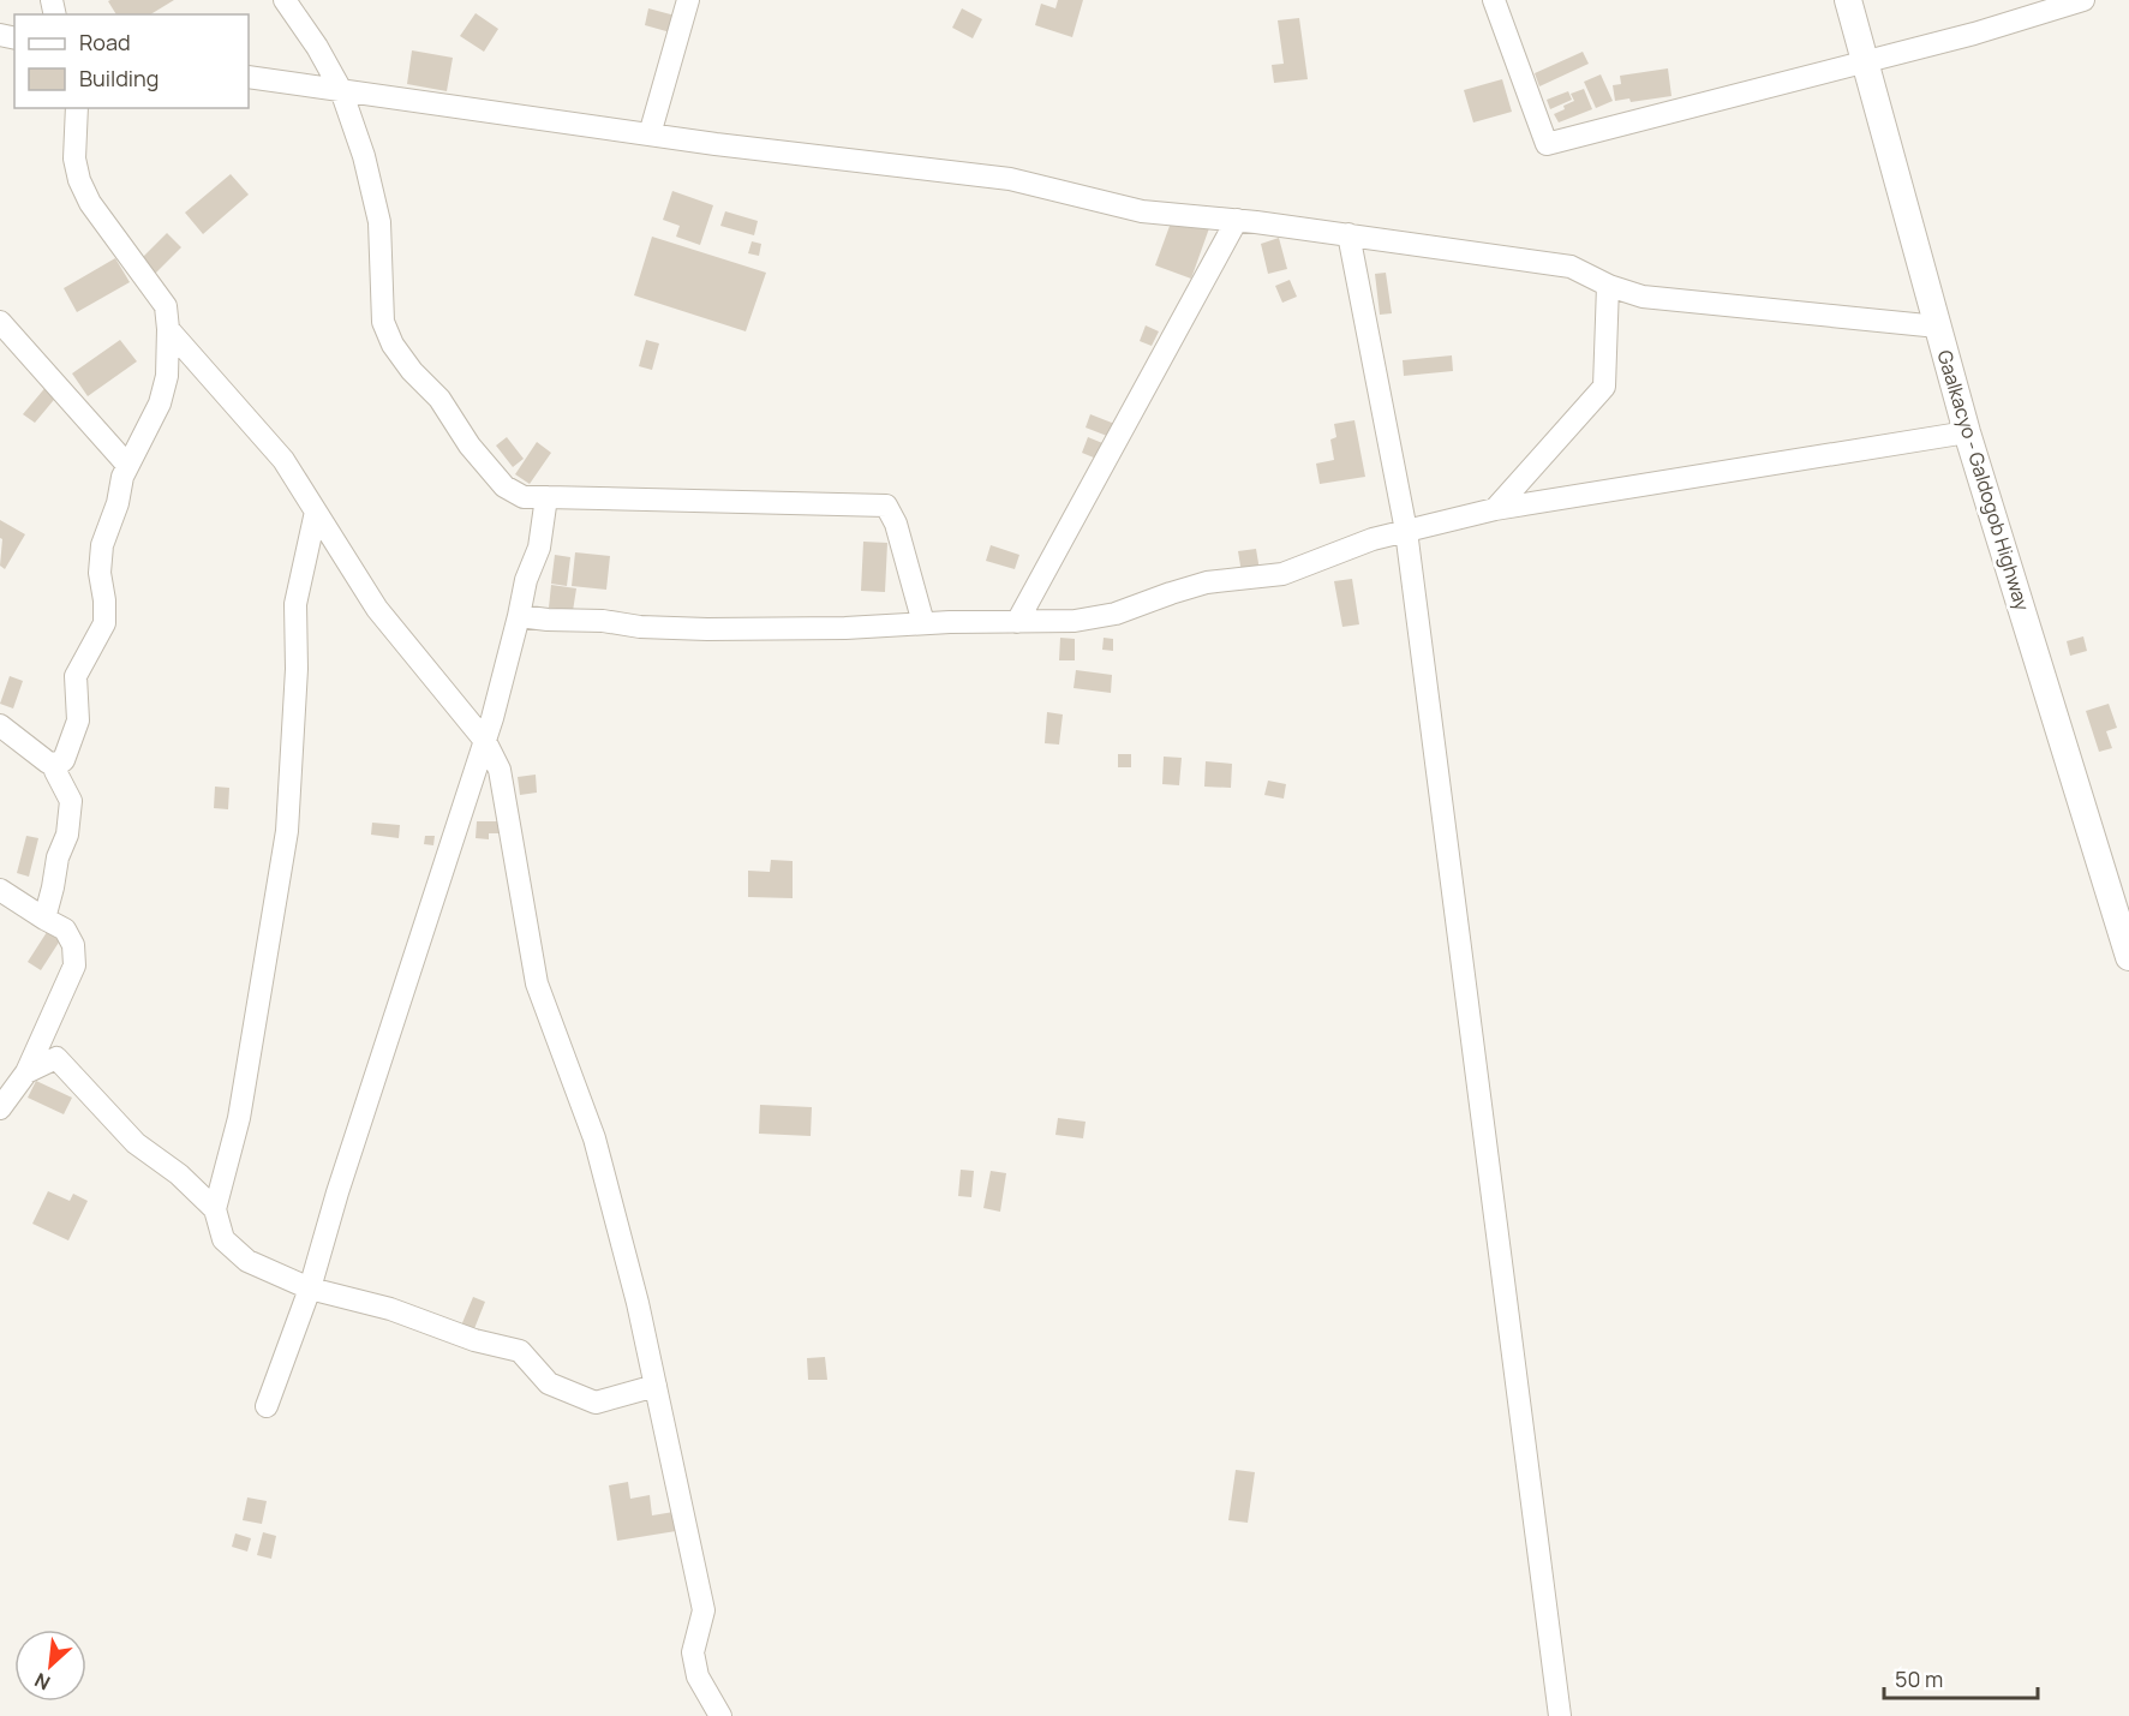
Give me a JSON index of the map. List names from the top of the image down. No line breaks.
{"streets":{"street":["Gaalkacyo - Galdogob Highway"]},"legend":["Road","Building"],"scale_bar":"50 m","north":"bottom left"}
